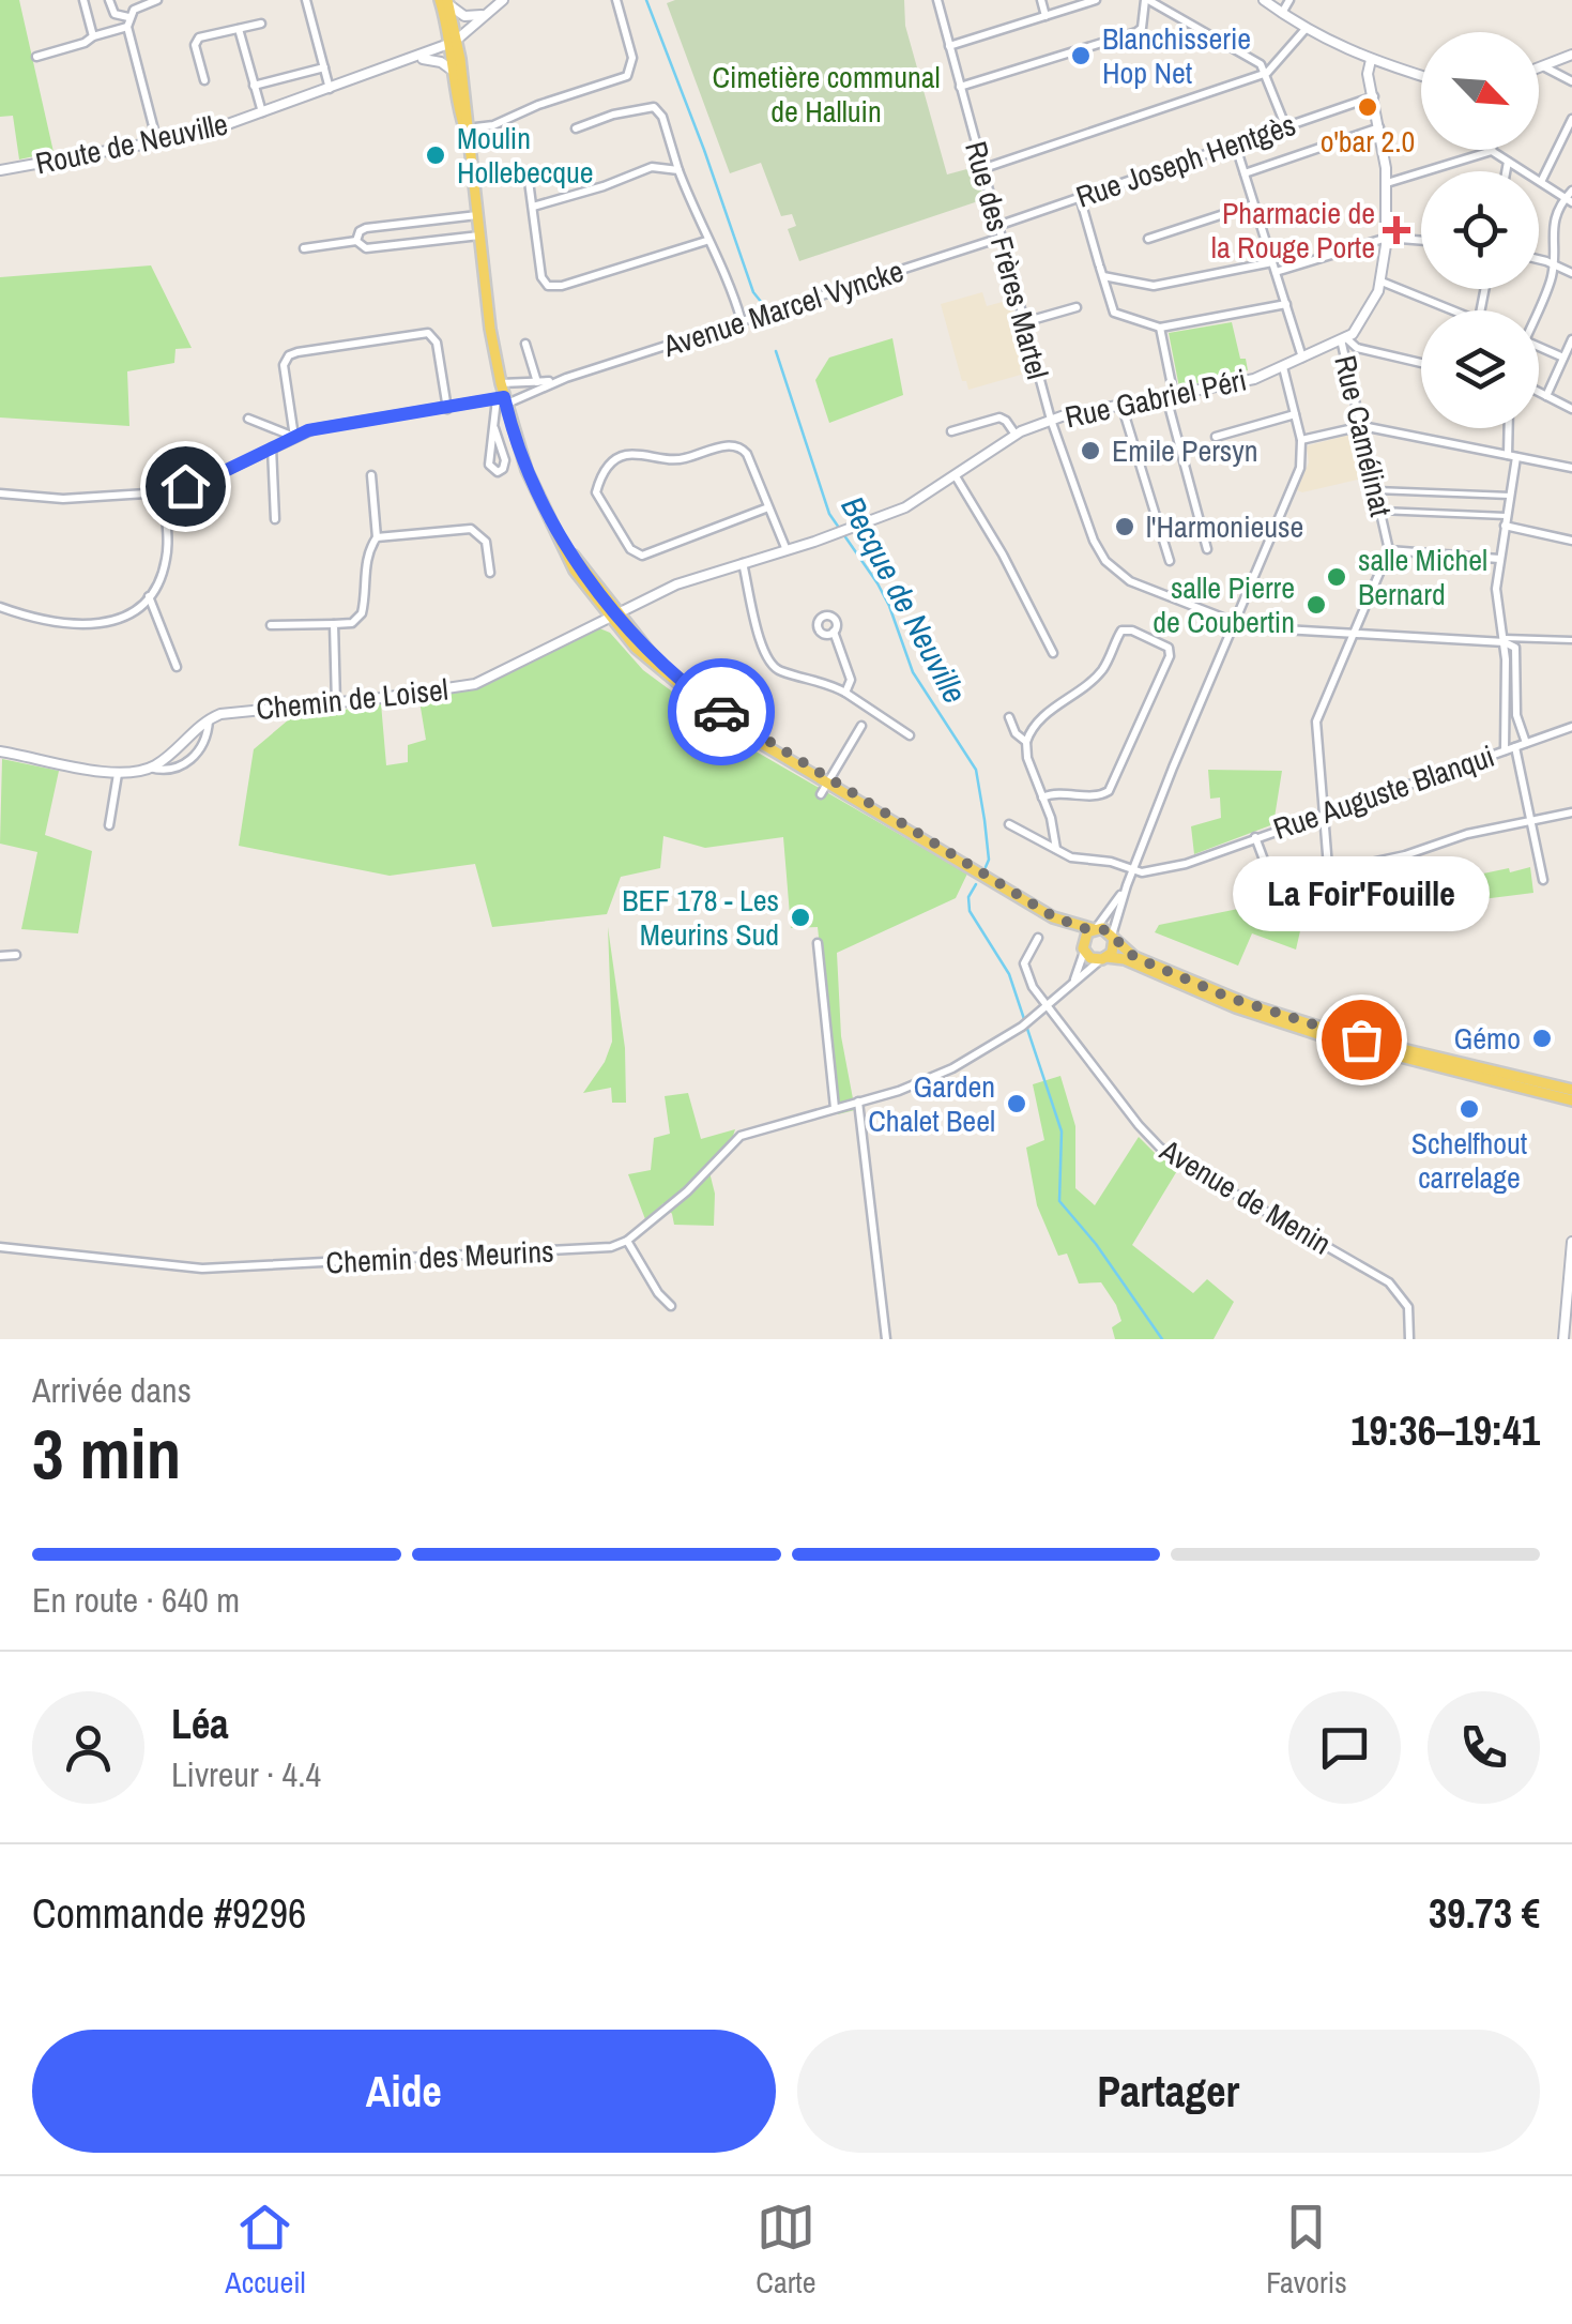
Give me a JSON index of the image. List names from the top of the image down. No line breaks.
{"streets":{"street":["Route de Neuville","Rue Joseph Hentgès","Rue des Frères Martel","Avenue Marcel Vyncke","Rue Gabriel Péri","Rue Camélinat","Chemin de Loisel","Rue Auguste Blanqui","Avenue de Menin","Chemin des Meurins"]},"crossings":[["Rue Joseph Hentgès","Rue des Frères Martel"],["Rue Joseph Hentgès","Rue Gabriel Péri"],["Rue des Frères Martel","Avenue Marcel Vyncke"],["Rue des Frères Martel","Rue Gabriel Péri"],["Rue des Frères Martel","Chemin de Loisel"],["Rue Gabriel Péri","Rue Camélinat"],["Rue Gabriel Péri","Chemin de Loisel"],["Avenue de Menin","Chemin des Meurins"]],"water":["Becque de Neuville"],"parks":["Cimetière communal de Halluin"],"places":{"other":["Blanchisserie Hop Net","o'bar 2.0","Moulin Hollebecque","Emile Persyn","l'Harmonieuse","salle Michel Bernard","salle Pierre de Coubertin","BEF 178 - Les Meurins Sud","Gémo","La Foir'Fouille","Garden Chalet Beel","Schelfhout carrelage"],"health":["Pharmacie de la Rouge Porte"]},"north":"bottom right","page":{"bubble":"La Foir'Fouille","heading":["3 min","Arrivée dans","19:36–19:41"],"panel":["Léa","Livreur · 4.4","Commande #9296","39.73 €"],"bar":"En route · 640 m","buttons":["Aide","Partager"],"tabs":["Accueil","Carte","Favoris"]}}
